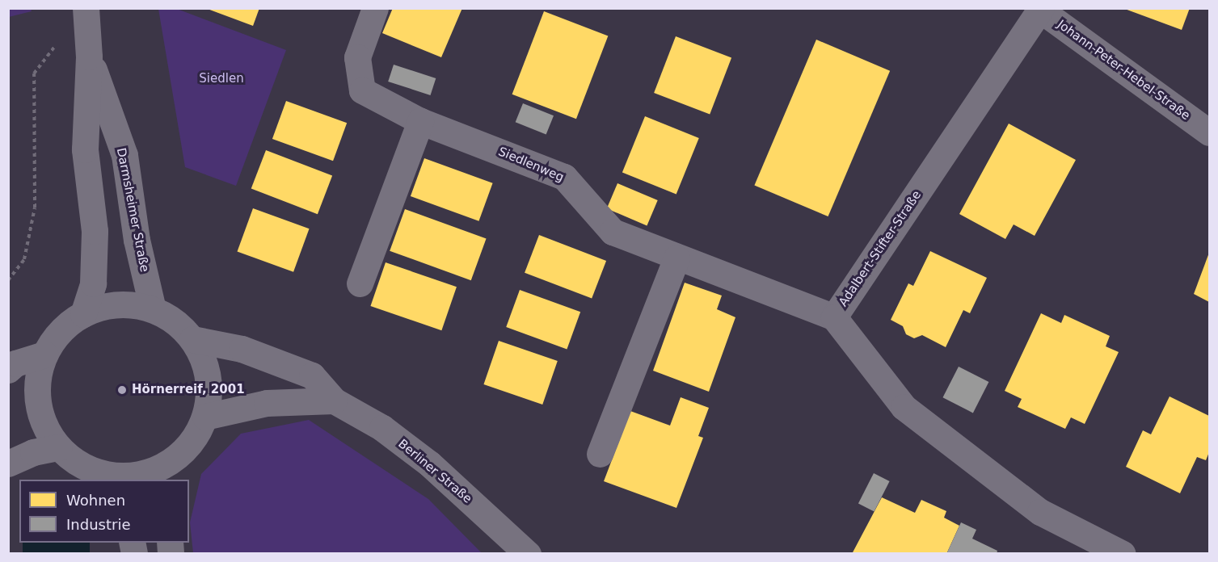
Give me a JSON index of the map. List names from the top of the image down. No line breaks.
{"streets":{"street":["Johann-Peter-Hebel-Straße","Siedlenweg","Darmsheimer Straße","Adalbert-Stifter-Straße","Berliner Straße"]},"crossings":[["Johann-Peter-Hebel-Straße","Adalbert-Stifter-Straße"],["Siedlenweg","Adalbert-Stifter-Straße"],["Darmsheimer Straße","Berliner Straße"]],"parks":["Siedlen"],"places":["Hörnerreif, 2001"],"legend":["Wohnen","Industrie"]}
